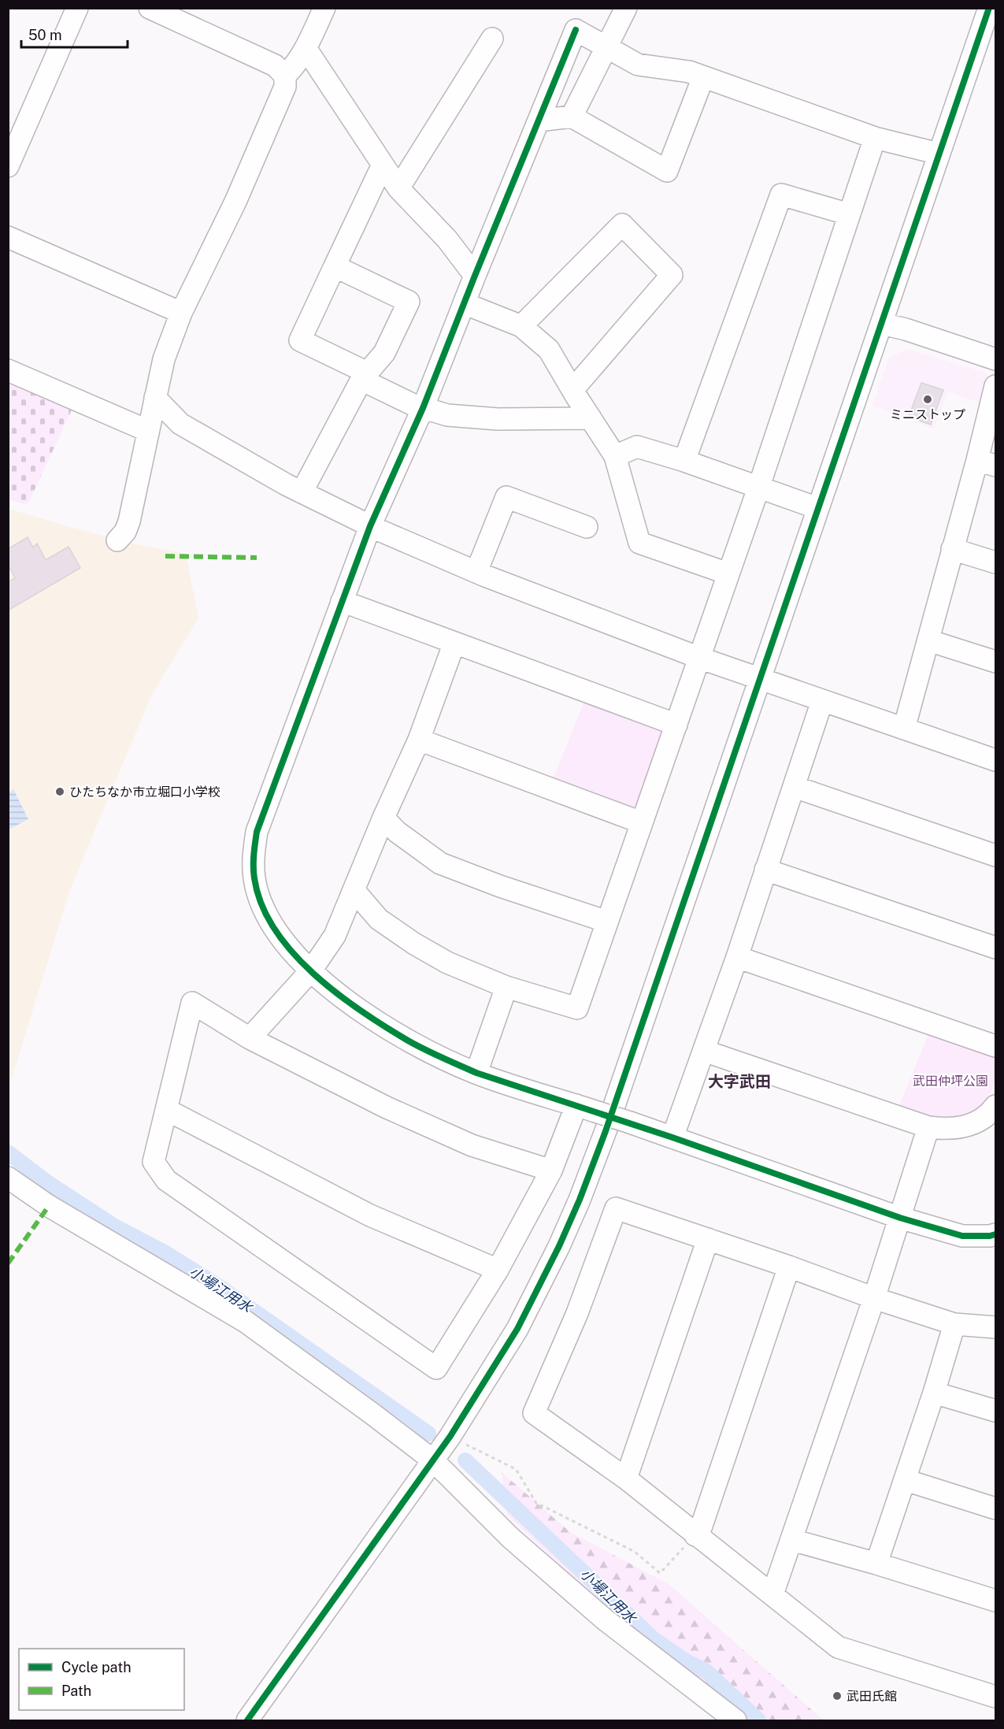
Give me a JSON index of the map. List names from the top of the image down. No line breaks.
{"districts":["大字武田"],"water":["小場江用水"],"parks":["武田仲坪公園"],"places":["ミニストップ","ひたちなか市立堀口小学校","武田氏館"],"legend":["Cycle path","Path"],"scale_bar":"50 m"}
